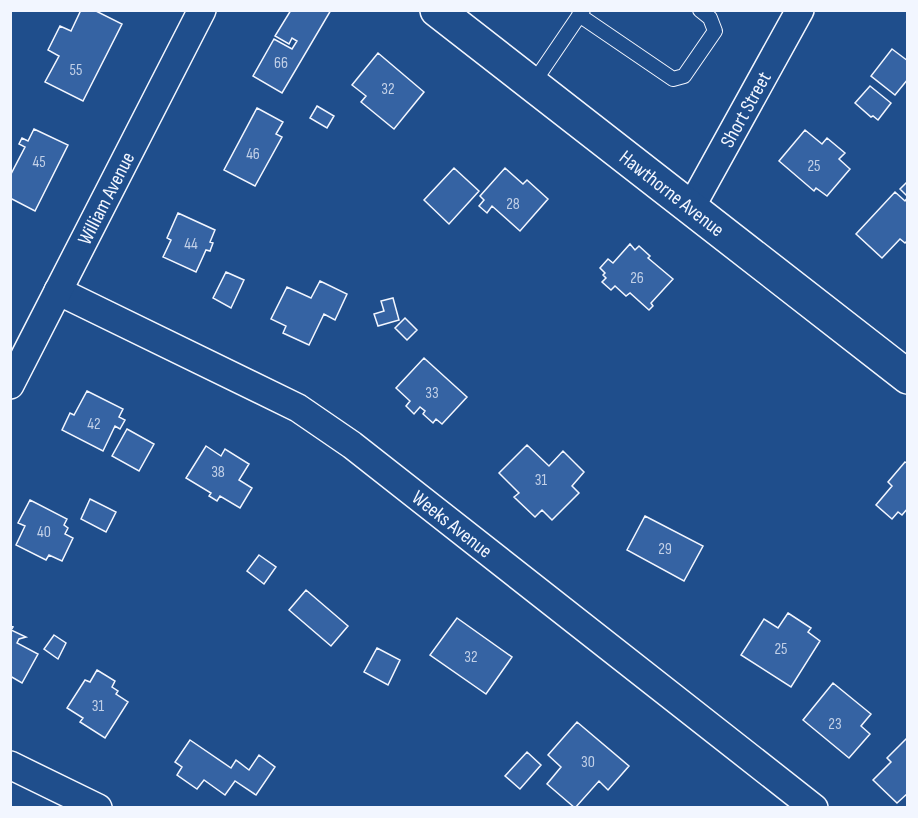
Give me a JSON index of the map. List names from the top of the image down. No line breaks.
{"streets":{"street":["Short Street","Hawthorne Avenue","William Avenue","Weeks Avenue"]},"crossings":[["Short Street","Hawthorne Avenue"],["William Avenue","Weeks Avenue"]],"house_numbers":["66","55","32","46","45","25","28","44","26","33","42","38","31","40","29","25","32","31","23","30"]}
